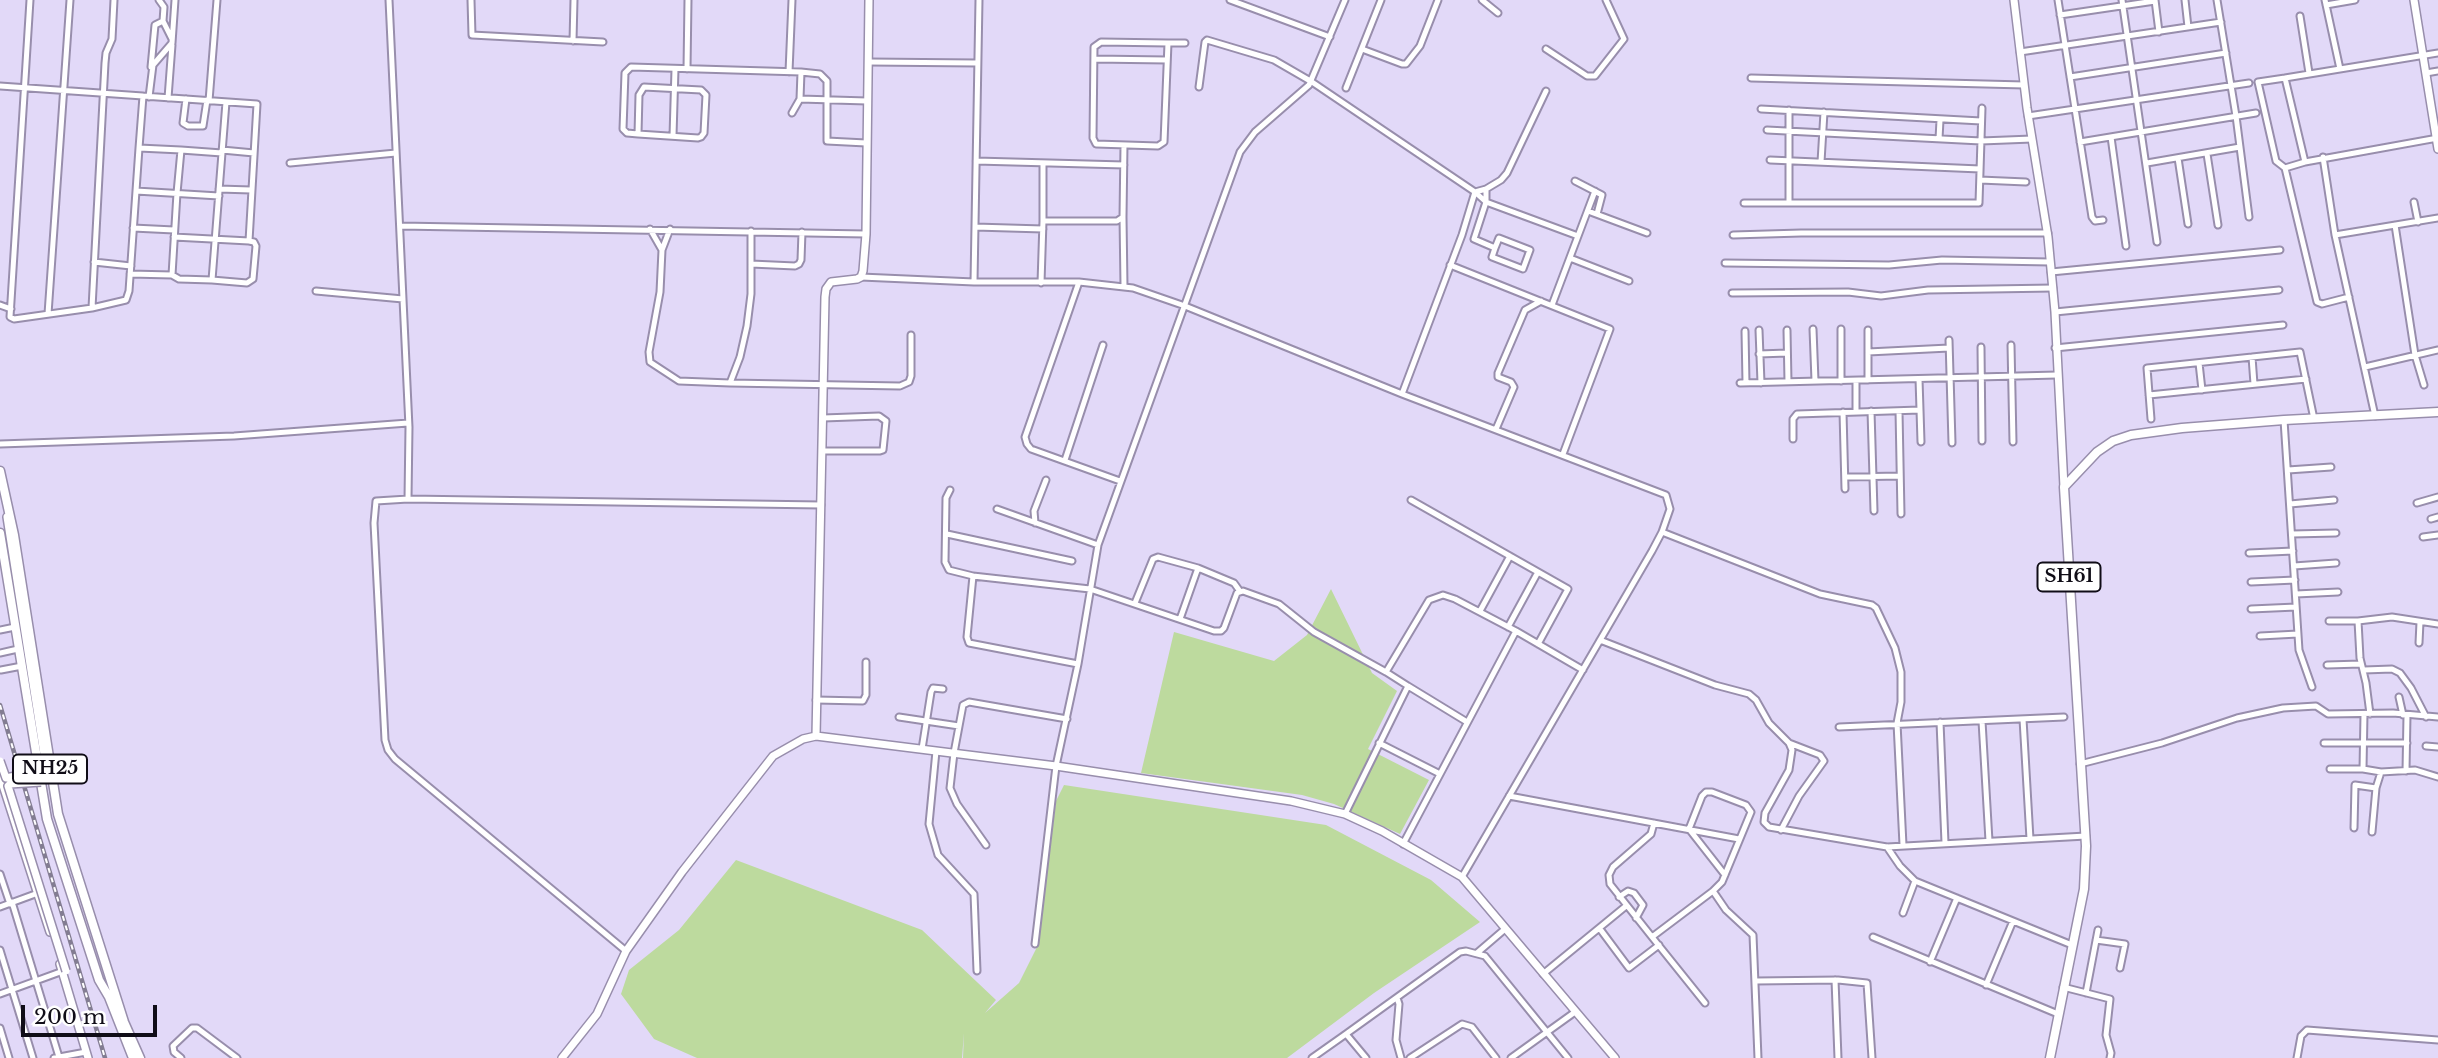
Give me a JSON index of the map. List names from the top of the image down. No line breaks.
{"streets":{"main road":["SH61","NH25"]},"scale_bar":"200 m"}
